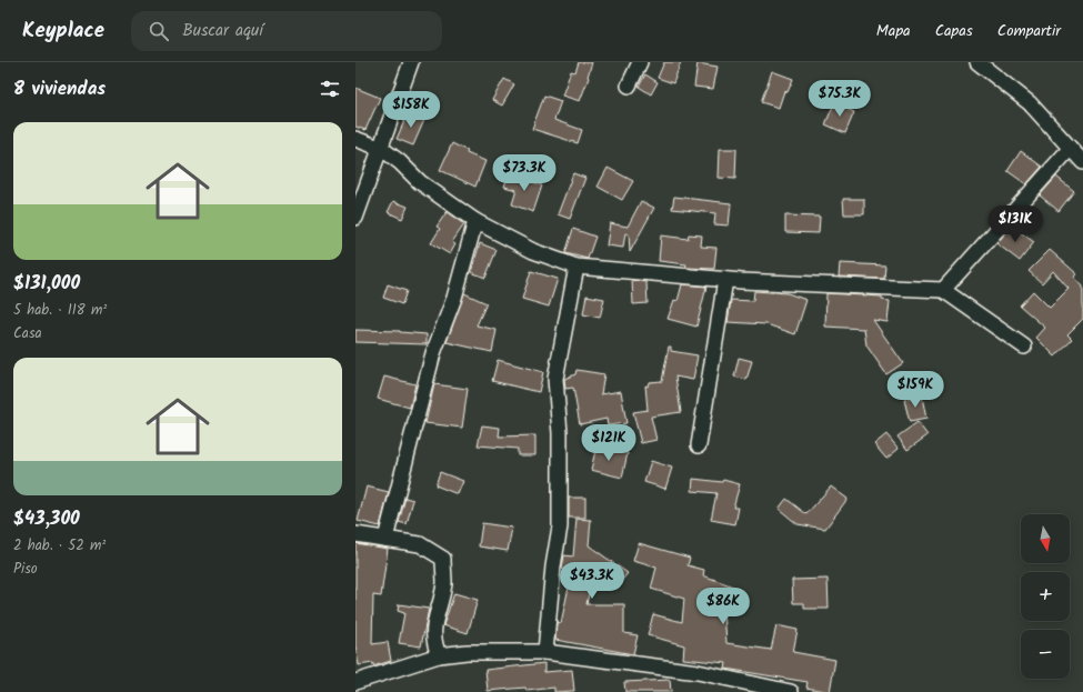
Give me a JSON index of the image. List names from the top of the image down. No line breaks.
{"north":"bottom","page":{"header":"Keyplace","search":"Buscar aquí","nav":["Mapa","Capas","Compartir"],"heading":"8 viviendas","price":["$75.3K","$158K","$73.3K","$131K","$159K","$121K","$43.3K","$86K"],"list":[{"name":"$131,000","note":"5 hab. · 118 m² · Casa"},{"name":"$43,300","note":"2 hab. · 52 m² · Piso"}],"map_buttons":["+","−"]}}
